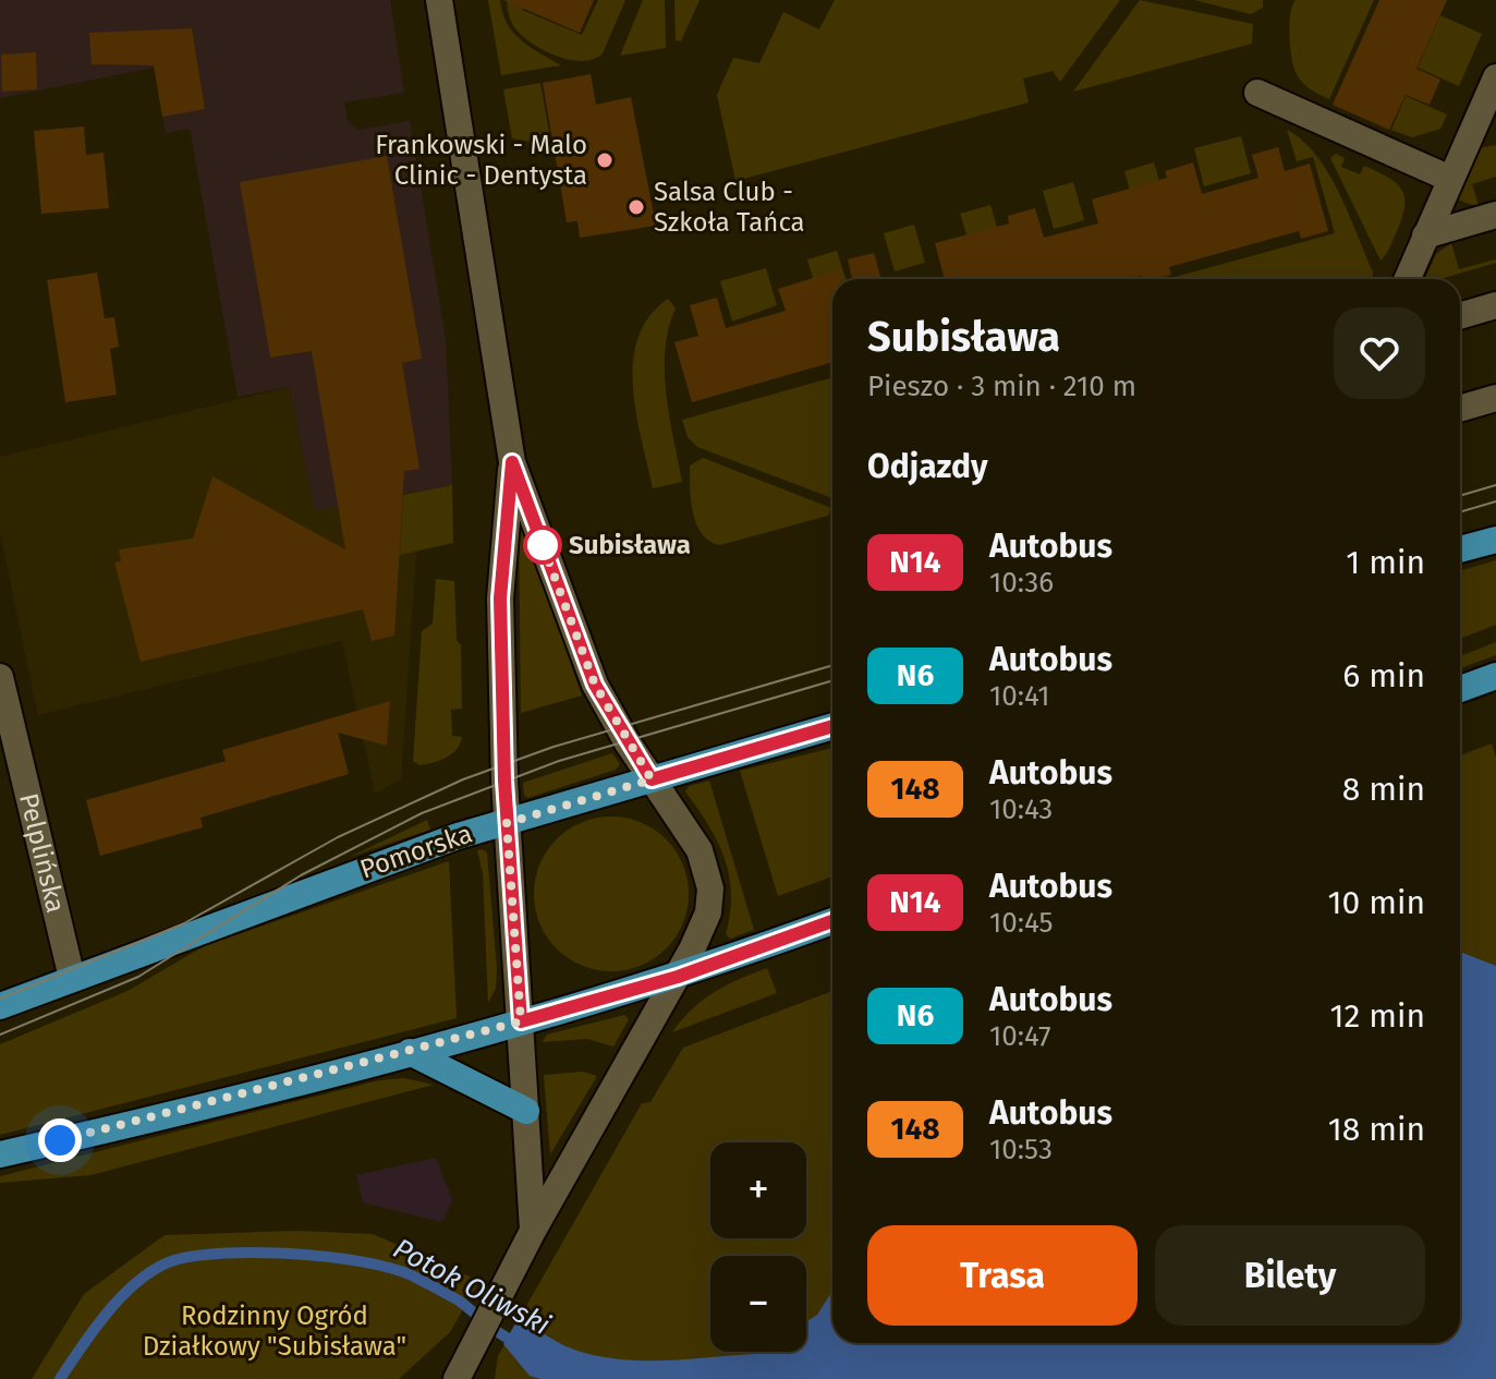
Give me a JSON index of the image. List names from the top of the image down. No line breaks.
{"streets":{"main road":["Pomorska"],"street":["Pelplińska"]},"crossings":[["Pomorska","Pelplińska"]],"water":["Potok Oliwski"],"parks":["Rodzinny Ogród Działkowy \"Subisława\""],"places":["Frankowski - Malo Clinic - Dentysta","Salsa Club - Szkoła Tańca","Subisława"],"lines":["bus line N14"],"page":{"heading":[["Subisława","Pieszo · 3 min · 210 m"],"Odjazdy"],"list":[{"mark":"N14","name":"Autobus","note":"10:36","value":"1 min"},{"mark":"N6","name":"Autobus","note":"10:41","value":"6 min"},{"mark":"148","name":"Autobus","note":"10:43","value":"8 min"},{"mark":"N14","name":"Autobus","note":"10:45","value":"10 min"},{"mark":"N6","name":"Autobus","note":"10:47","value":"12 min"},{"mark":"148","name":"Autobus","note":"10:53","value":"18 min"}],"map_buttons":["+","−"],"buttons":["Trasa","Bilety"]}}
